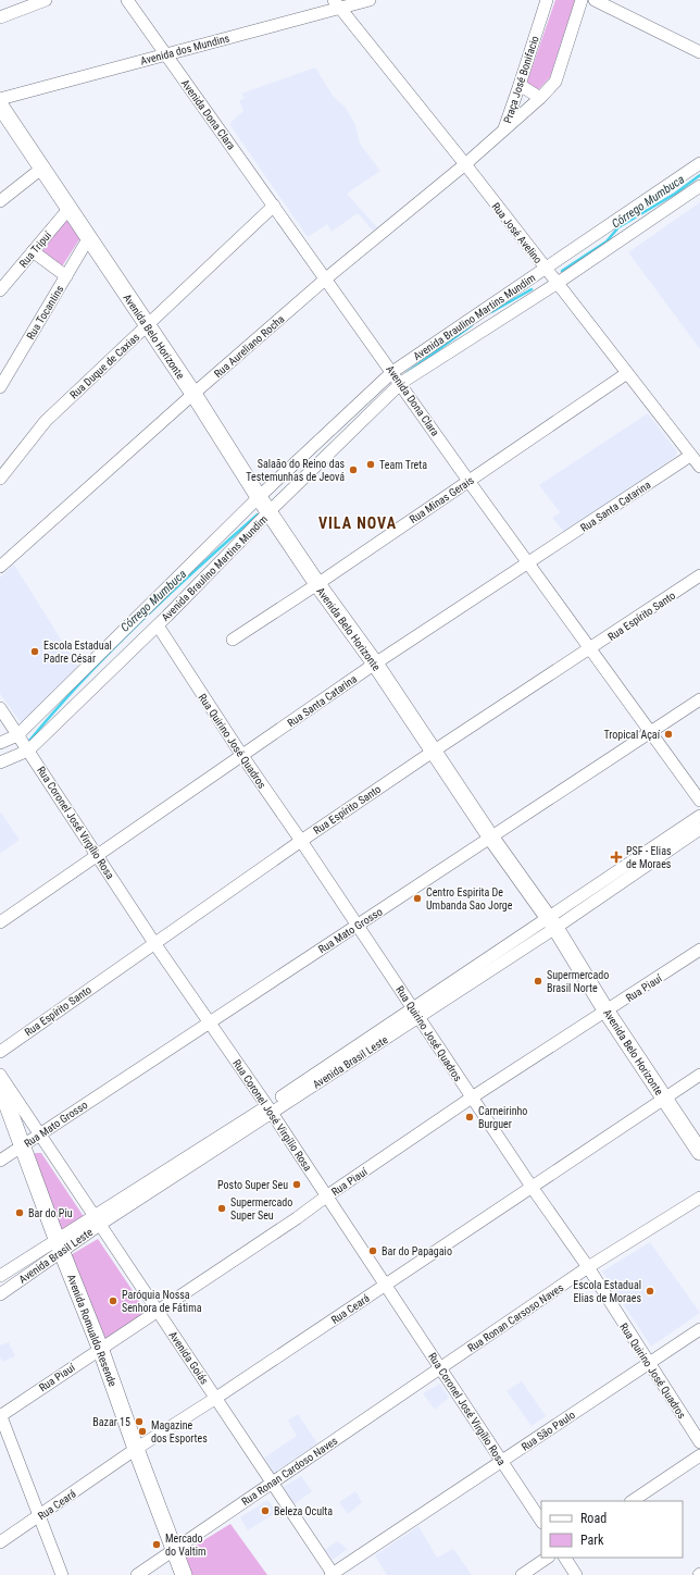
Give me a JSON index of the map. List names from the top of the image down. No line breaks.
{"streets":{"street":["Avenida dos Mundins","Praça José Bonifacio","Avenida Dona Clara","Rua José Avelino","Rua Tripuí","Rua Tocantins","Avenida Braulino Martins Mundim","Avenida Belo Horizonte","Rua Aureliano Rocha","Rua Duque de Caxias","Rua Minas Gerais","Rua Santa Catarina","Rua Espírito Santo","Rua Quirino José Quadros","Rua Coronel José Virgílio Rosa","Rua Mato Grosso","Rua Piauí","Avenida Brasil Leste","Rua Ceará","Rua Ronan Carsoso Naves","Avenida Romualdo Resende","Avenida Goiás","Rua São Paulo","Rua Ronan Cardoso Naves"]},"crossings":[["Avenida dos Mundins","Avenida Dona Clara"],["Avenida dos Mundins","Rua José Avelino"],["Praça José Bonifacio","Rua Aureliano Rocha"],["Avenida Dona Clara","Avenida Braulino Martins Mundim"],["Avenida Dona Clara","Rua Aureliano Rocha"],["Avenida Dona Clara","Rua Duque de Caxias"],["Avenida Dona Clara","Rua Minas Gerais"],["Avenida Dona Clara","Rua Santa Catarina"],["Avenida Dona Clara","Rua Espírito Santo"],["Avenida Dona Clara","Rua Mato Grosso"],["Rua José Avelino","Avenida Braulino Martins Mundim"],["Rua José Avelino","Rua Aureliano Rocha"],["Rua José Avelino","Rua Minas Gerais"],["Rua José Avelino","Rua Santa Catarina"],["Rua Tripuí","Avenida Belo Horizonte"],["Rua Tocantins","Avenida Belo Horizonte"],["Avenida Braulino Martins Mundim","Avenida Belo Horizonte"],["Avenida Braulino Martins Mundim","Rua Quirino José Quadros"],["Avenida Braulino Martins Mundim","Rua Coronel José Virgílio Rosa"],["Avenida Belo Horizonte","Rua Aureliano Rocha"],["Avenida Belo Horizonte","Rua Duque de Caxias"],["Avenida Belo Horizonte","Rua Minas Gerais"],["Avenida Belo Horizonte","Rua Santa Catarina"],["Avenida Belo Horizonte","Rua Espírito Santo"],["Avenida Belo Horizonte","Rua Mato Grosso"],["Avenida Belo Horizonte","Rua Piauí"],["Avenida Belo Horizonte","Avenida Brasil Leste"],["Avenida Belo Horizonte","Rua Ceará"],["Rua Santa Catarina","Rua Quirino José Quadros"],["Rua Santa Catarina","Rua Coronel José Virgílio Rosa"],["Rua Espírito Santo","Rua Quirino José Quadros"],["Rua Espírito Santo","Rua Coronel José Virgílio Rosa"],["Rua Quirino José Quadros","Rua Mato Grosso"],["Rua Quirino José Quadros","Rua Piauí"],["Rua Quirino José Quadros","Avenida Brasil Leste"],["Rua Quirino José Quadros","Rua Ceará"],["Rua Quirino José Quadros","Rua Ronan Carsoso Naves"],["Rua Quirino José Quadros","Rua São Paulo"],["Rua Coronel José Virgílio Rosa","Rua Mato Grosso"],["Rua Coronel José Virgílio Rosa","Rua Piauí"],["Rua Coronel José Virgílio Rosa","Avenida Brasil Leste"],["Rua Coronel José Virgílio Rosa","Rua Ceará"],["Rua Coronel José Virgílio Rosa","Rua Ronan Carsoso Naves"],["Rua Coronel José Virgílio Rosa","Rua São Paulo"],["Rua Coronel José Virgílio Rosa","Rua Ronan Cardoso Naves"],["Rua Mato Grosso","Avenida Romualdo Resende"],["Rua Mato Grosso","Avenida Goiás"],["Rua Piauí","Avenida Romualdo Resende"],["Rua Piauí","Avenida Goiás"],["Avenida Brasil Leste","Avenida Romualdo Resende"],["Avenida Brasil Leste","Avenida Goiás"],["Rua Ceará","Avenida Romualdo Resende"],["Rua Ceará","Avenida Goiás"],["Rua Ronan Carsoso Naves","Rua Ronan Cardoso Naves"],["Avenida Romualdo Resende","Rua Ronan Cardoso Naves"],["Avenida Goiás","Rua São Paulo"],["Avenida Goiás","Rua Ronan Cardoso Naves"]],"districts":["VILA NOVA"],"water":["Córrego Mumbuca"],"places":{"other":["Team Treta","Salaão do Reino das Testemunhas de Jeová","Escola Estadual Padre César","Tropical Açaí","Centro Espirita De Umbanda Sao Jorge","Supermercado Brasil Norte","Carneirinho Burguer","Posto Super Seu","Supermercado Super Seu","Bar do Piu","Bar do Papagaio","Escola Estadual Elias de Moraes","Paróquia Nossa Senhora de Fátima","Bazar 15","Magazine dos Esportes","Beleza Oculta","Mercado do Valtim"],"health":["PSF - Elias de Moraes"]},"legend":["Road","Park"]}
